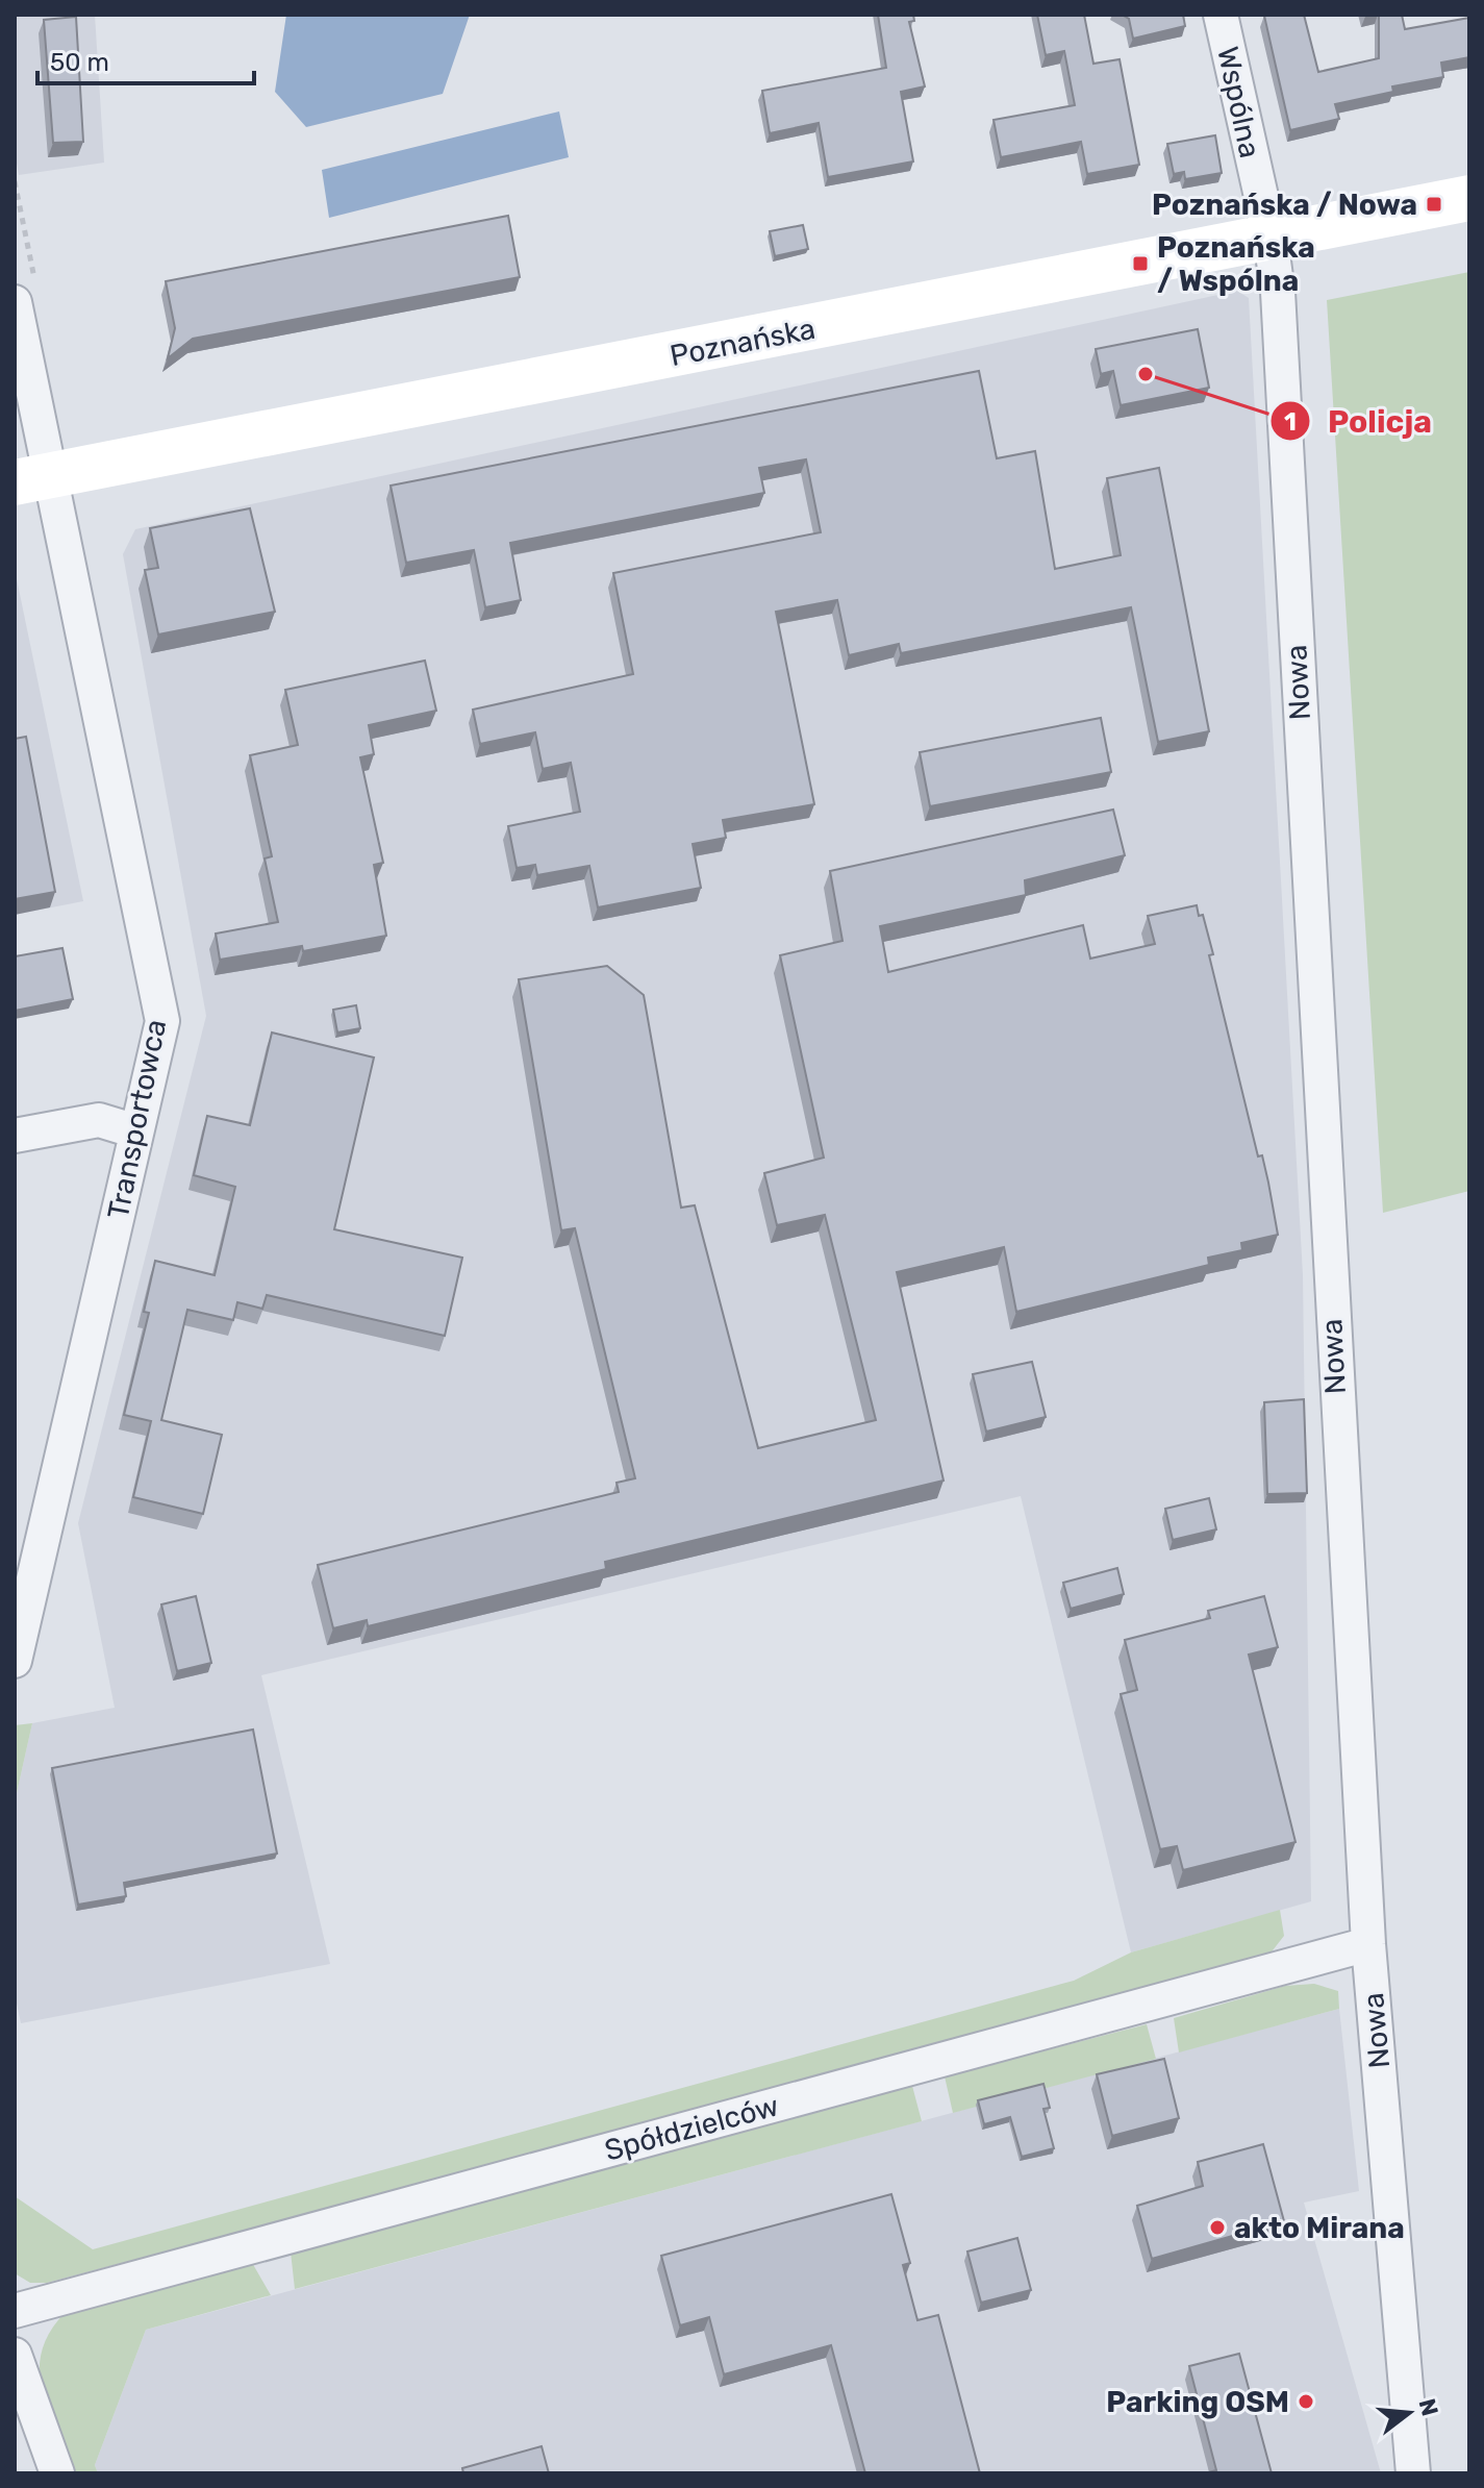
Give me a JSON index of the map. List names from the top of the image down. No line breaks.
{"streets":{"main road":["Poznańska"],"street":["Wspólna","Nowa","Transportowca","Spółdzielców"]},"crossings":[["Wspólna","Poznańska"],["Wspólna","Nowa"],["Poznańska","Nowa"],["Poznańska","Transportowca"],["Nowa","Spółdzielców"]],"places":{"transit":["Poznańska / Nowa","Poznańska / Wspólna"],"other":["Policja","akto Mirana","Parking OSM"]},"scale_bar":"50 m","north":"right"}
